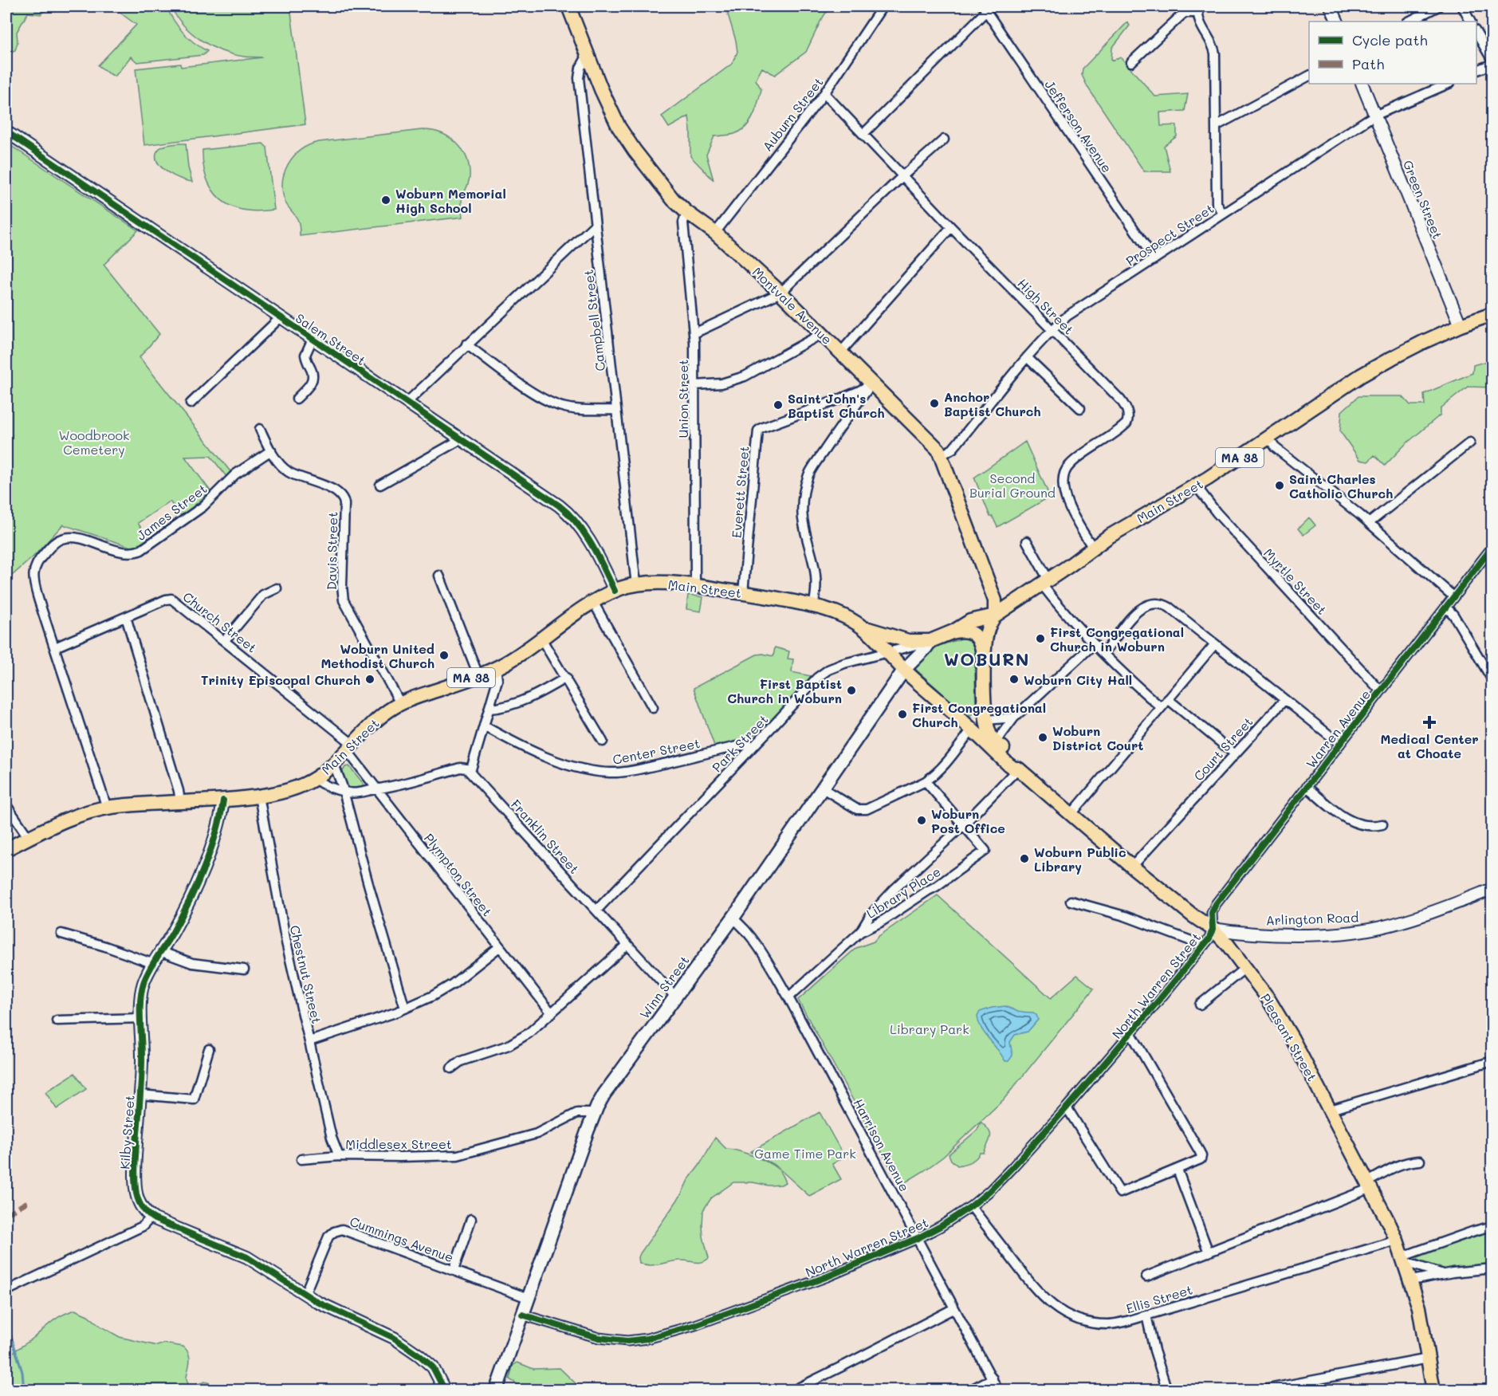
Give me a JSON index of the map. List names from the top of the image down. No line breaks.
{"streets":{"main road":["Montvale Avenue","MA 38","Main Street","Winn Street","Pleasant Street"],"street":["Auburn Street","Jefferson Avenue","Green Street","Prospect Street","High Street","Campbell Street","Salem Street","Union Street","Everett Street","James Street","Davis Street","Myrtle Street","Church Street","Warren Avenue","Park Street","Court Street","Center Street","Franklin Street","Plympton Street","Library Place","Arlington Road","Chestnut Street","North Warren Street","Kilby Street","Middlesex Street","Harrison Avenue","Cummings Avenue","Ellis Street"]},"crossings":[["Auburn Street","Montvale Avenue"],["Auburn Street","High Street"],["Jefferson Avenue","Prospect Street"],["Green Street","Prospect Street"],["Green Street","Main Street"],["Prospect Street","Montvale Avenue"],["Prospect Street","High Street"],["Montvale Avenue","Campbell Street"],["Montvale Avenue","Union Street"],["Montvale Avenue","Everett Street"],["Montvale Avenue","Main Street"],["High Street","Main Street"],["Campbell Street","Main Street"],["Salem Street","Main Street"],["Union Street","Main Street"],["Everett Street","Main Street"],["Main Street","Davis Street"],["Main Street","Myrtle Street"],["Main Street","Church Street"],["Main Street","Park Street"],["Main Street","Plympton Street"],["Main Street","Chestnut Street"],["Main Street","Winn Street"],["Main Street","Pleasant Street"],["Main Street","Kilby Street"],["James Street","Davis Street"],["James Street","Church Street"],["Myrtle Street","Warren Avenue"],["Church Street","Plympton Street"],["Warren Avenue","Arlington Road"],["Warren Avenue","North Warren Street"],["Warren Avenue","Pleasant Street"],["Park Street","Center Street"],["Park Street","Franklin Street"],["Park Street","Winn Street"],["Court Street","Pleasant Street"],["Franklin Street","Winn Street"],["Library Place","Pleasant Street"],["Arlington Road","North Warren Street"],["Arlington Road","Pleasant Street"],["Chestnut Street","Middlesex Street"],["North Warren Street","Winn Street"],["North Warren Street","Pleasant Street"],["North Warren Street","Harrison Avenue"],["North Warren Street","Ellis Street"],["Winn Street","Pleasant Street"],["Winn Street","Middlesex Street"],["Winn Street","Harrison Avenue"],["Winn Street","Cummings Avenue"],["Pleasant Street","Ellis Street"]],"districts":["WOBURN"],"parks":["Woodbrook Cemetery","Second Burial Ground","Library Park","Game Time Park"],"places":{"other":["Woburn Memorial High School","Anchor Baptist Church","Saint John's Baptist Church","Saint Charles Catholic Church","First Congregational Church in Woburn","Woburn United Methodist Church","Trinity Episcopal Church","Woburn City Hall","First Baptist Church in Woburn","First Congregational Church","Woburn District Court","Woburn Post Office","Woburn Public Library"],"health":["Medical Center at Choate"]},"legend":["Cycle path","Path"]}
